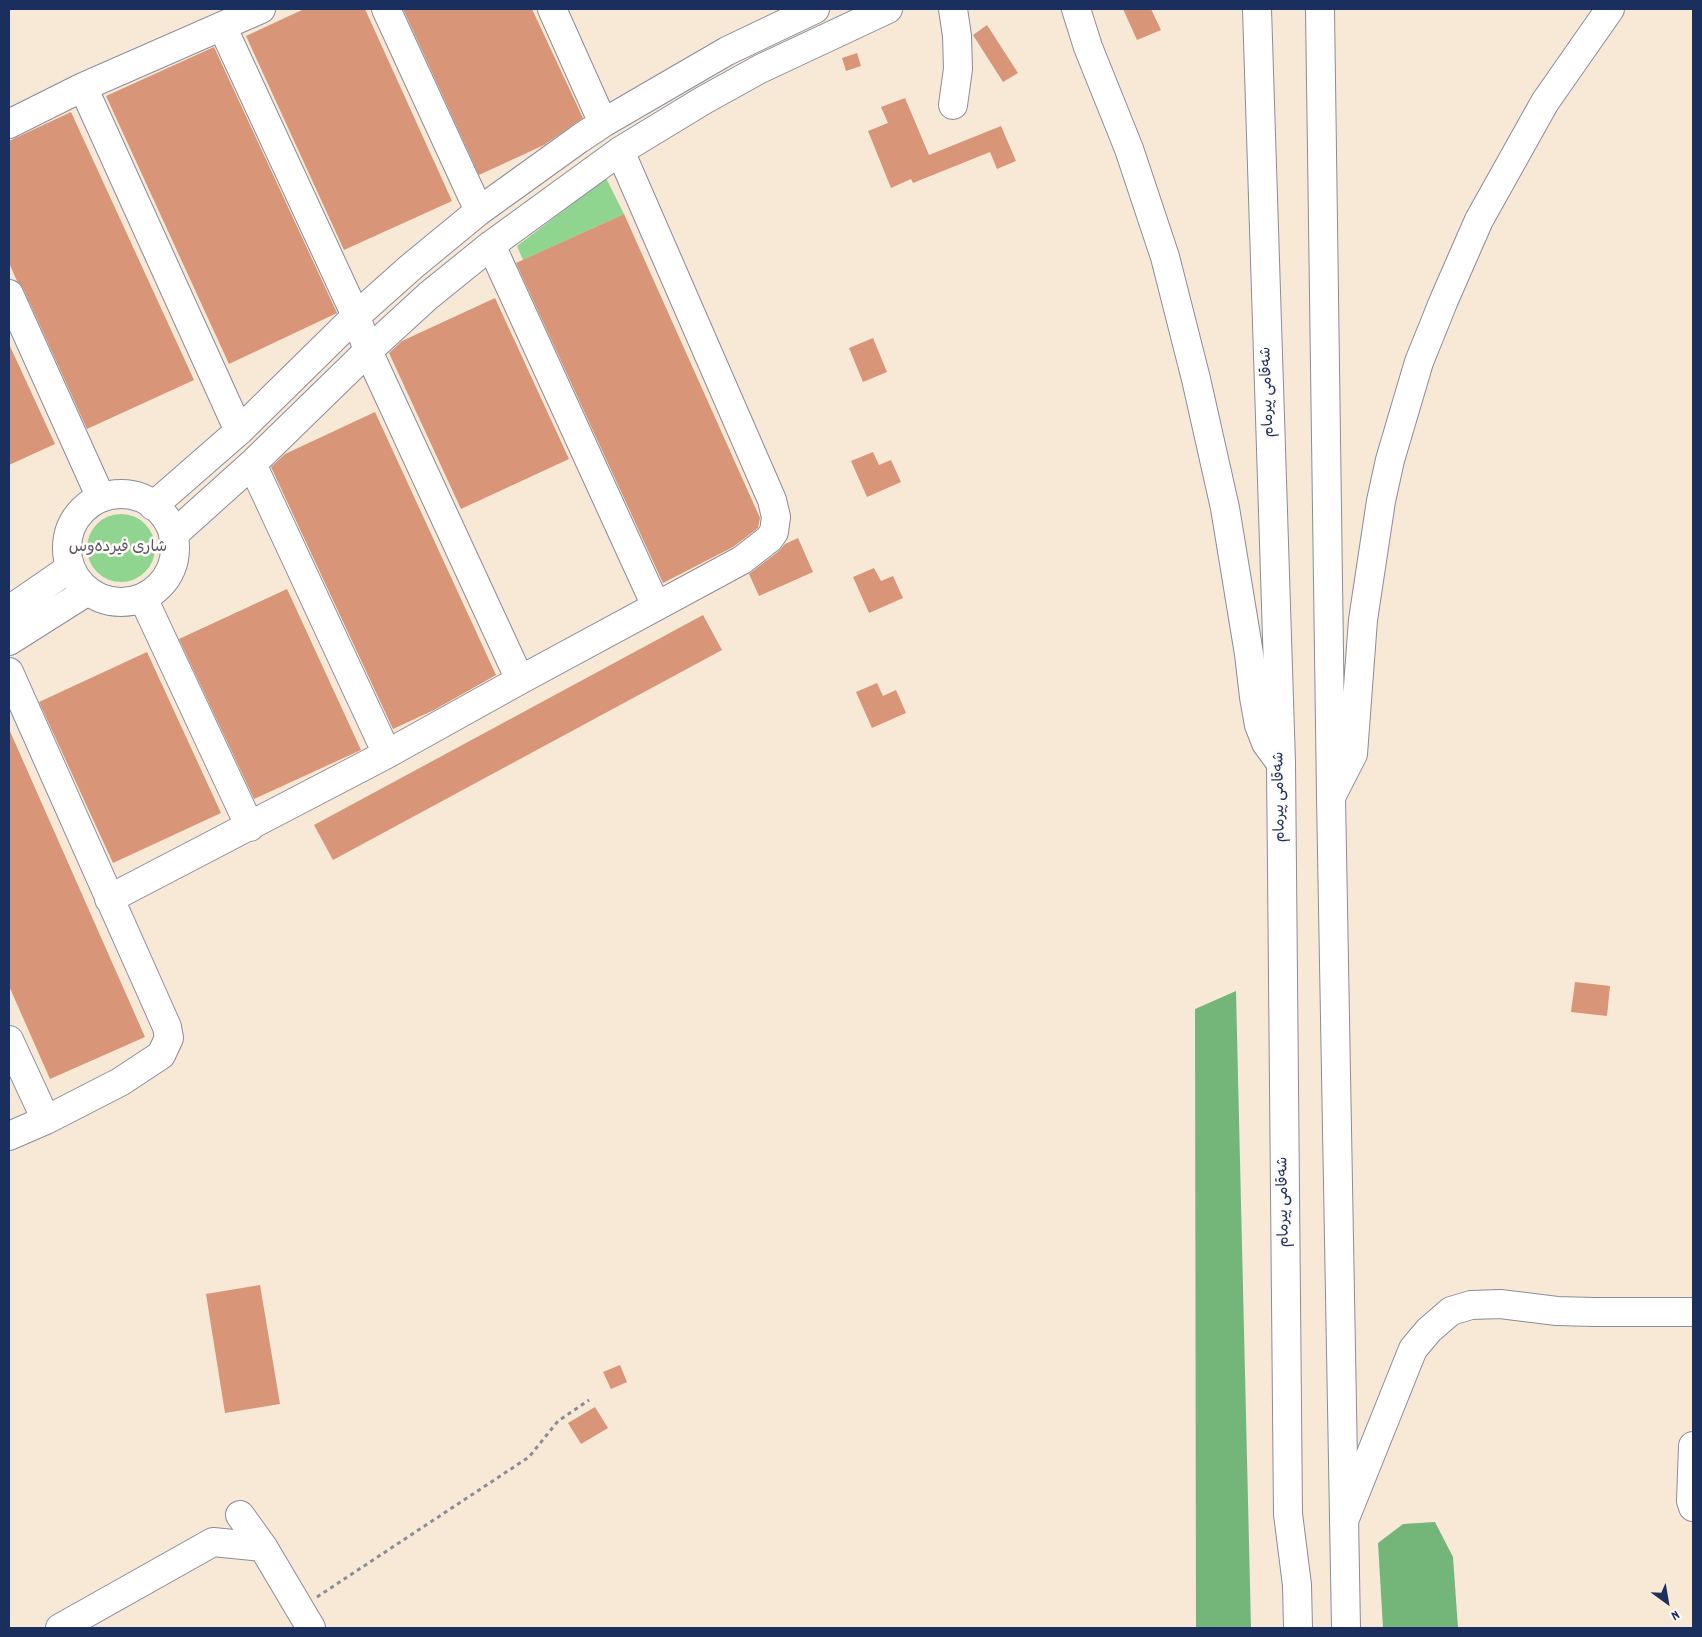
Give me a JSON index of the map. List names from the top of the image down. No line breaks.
{"streets":{"main road":["شەقامی پیرمام"]},"districts":["شاری فیردەوس"],"north":"bottom right"}
